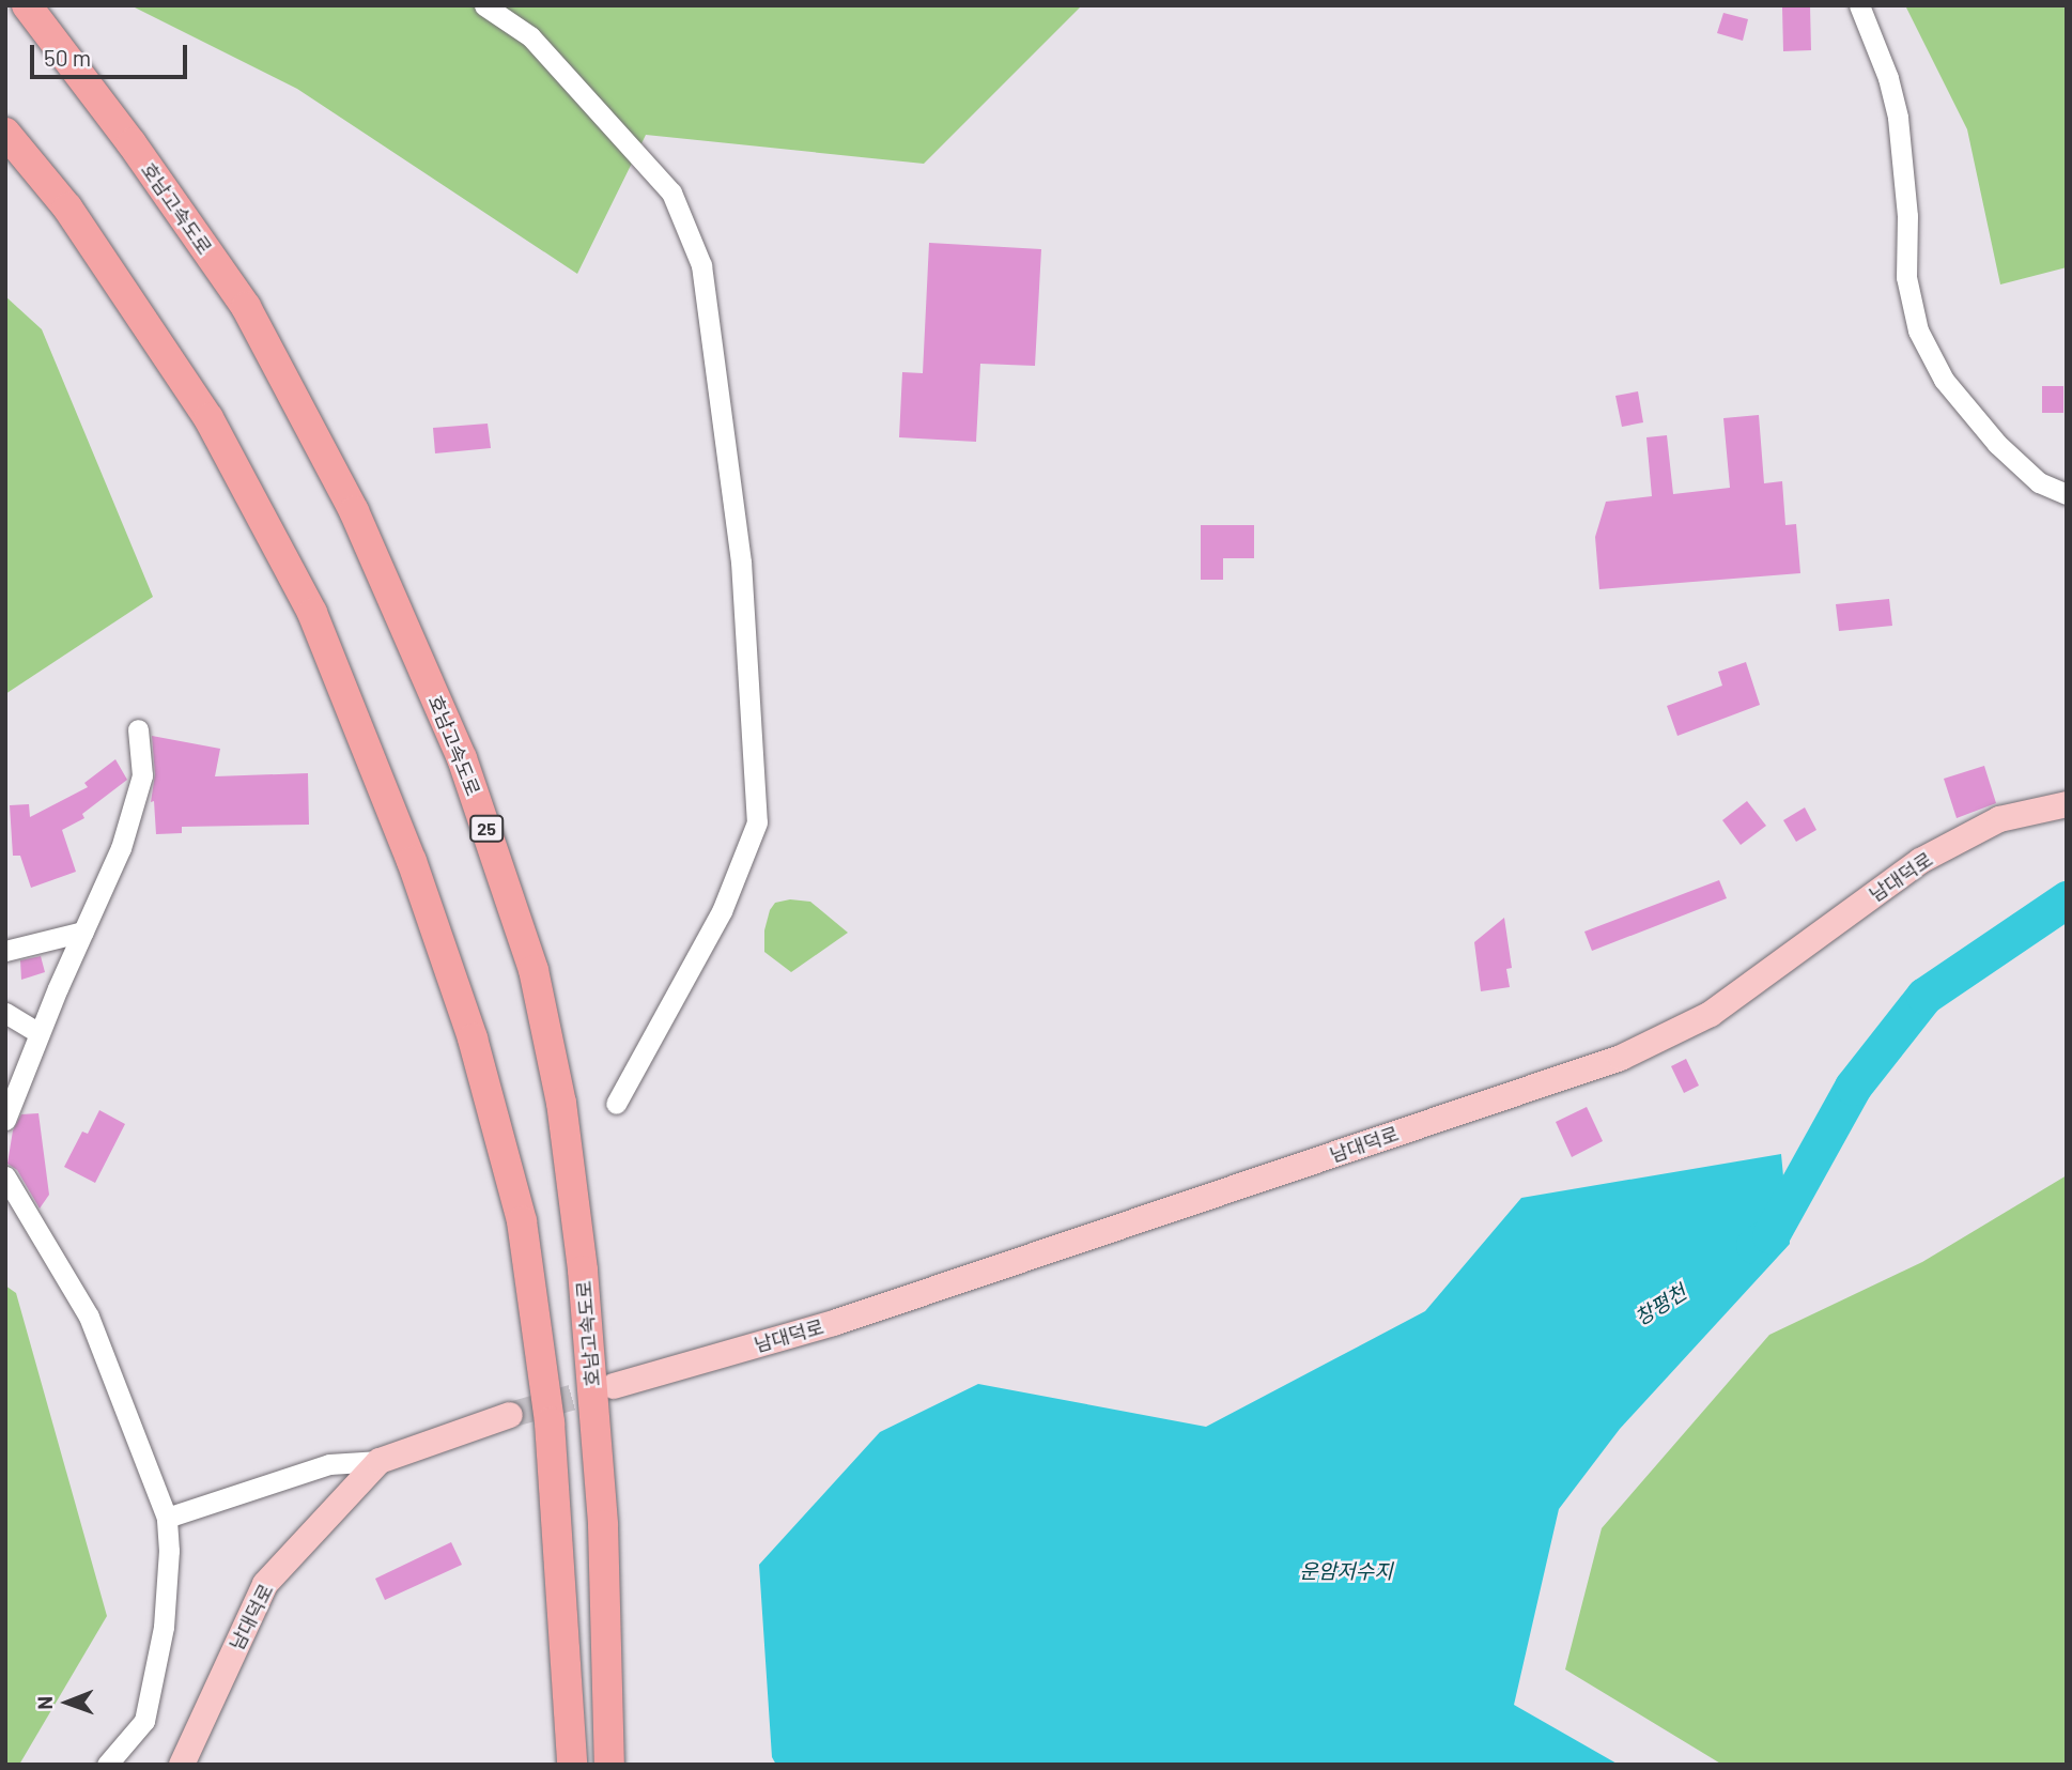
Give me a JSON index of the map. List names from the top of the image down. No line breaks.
{"streets":{"highway":["호남고속도로","25"],"main road":["남대덕로"]},"water":["창평천","운암저수지"],"scale_bar":"50 m","north":"left"}
